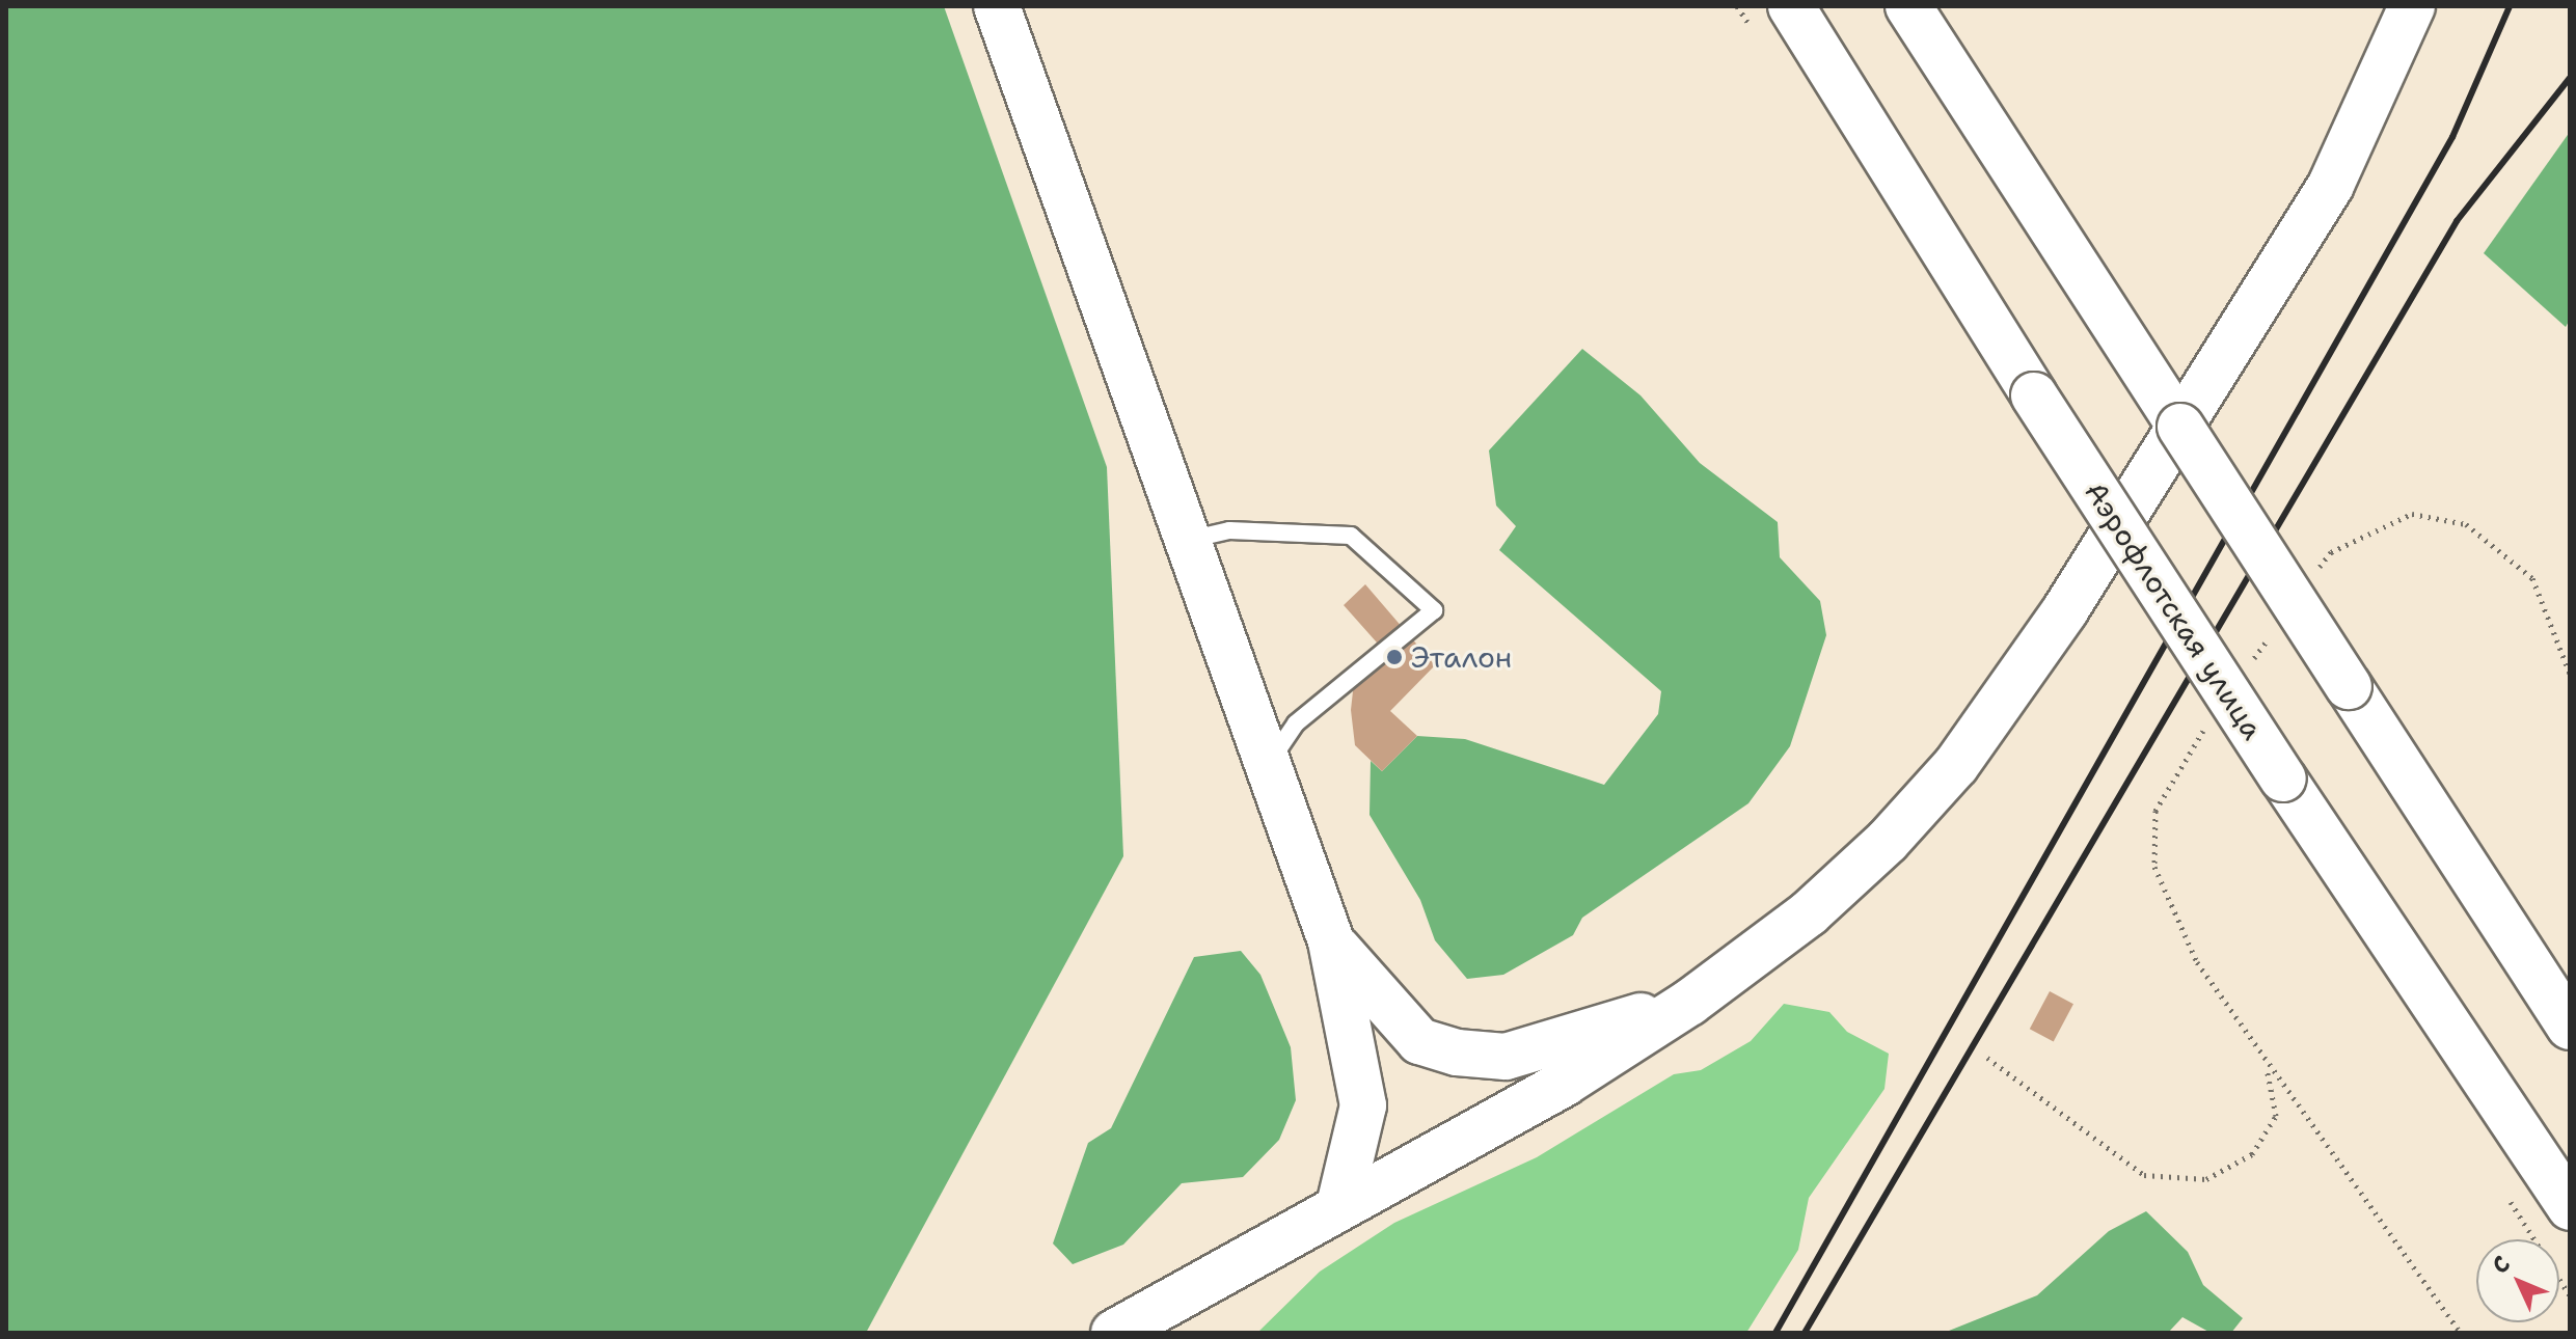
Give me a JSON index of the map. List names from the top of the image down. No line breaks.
{"streets":{"street":["Аэрофлотская улица"]},"places":["Эталон"],"north":"top left"}
